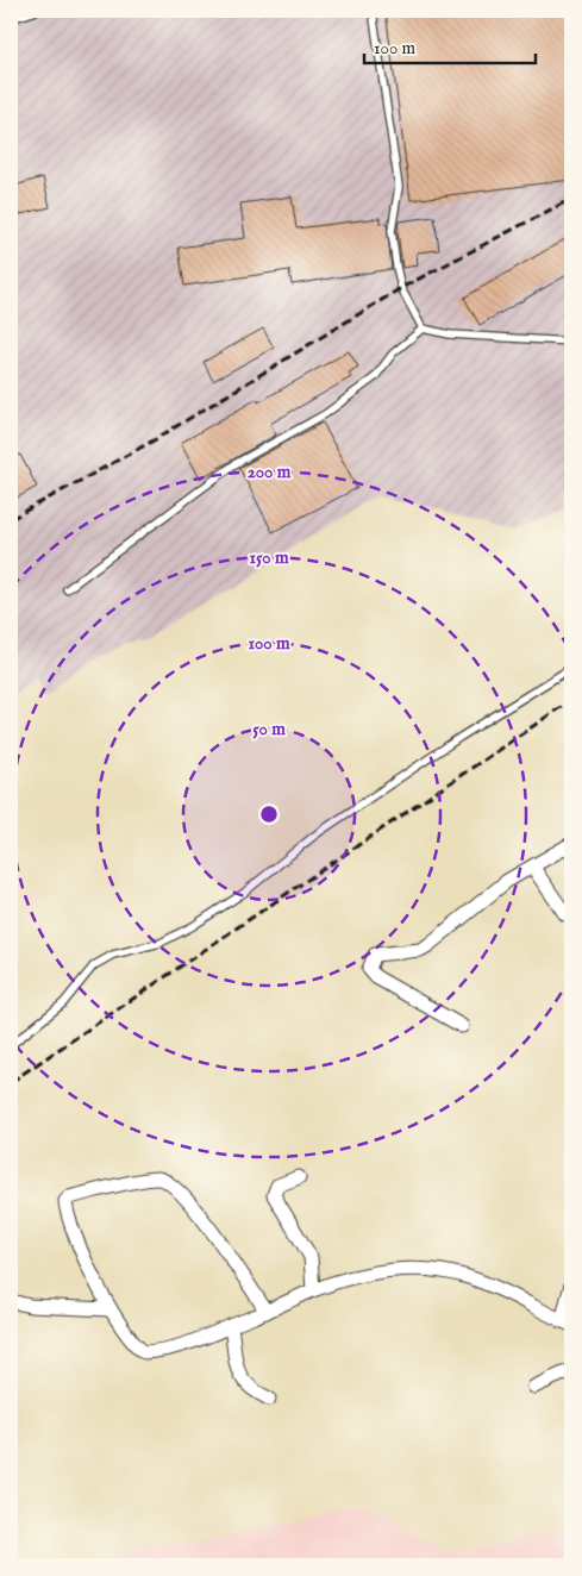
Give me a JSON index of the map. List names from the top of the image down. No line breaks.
{"scale_bar":"100 m","rings":["200 m","150 m","100 m","50 m"]}
